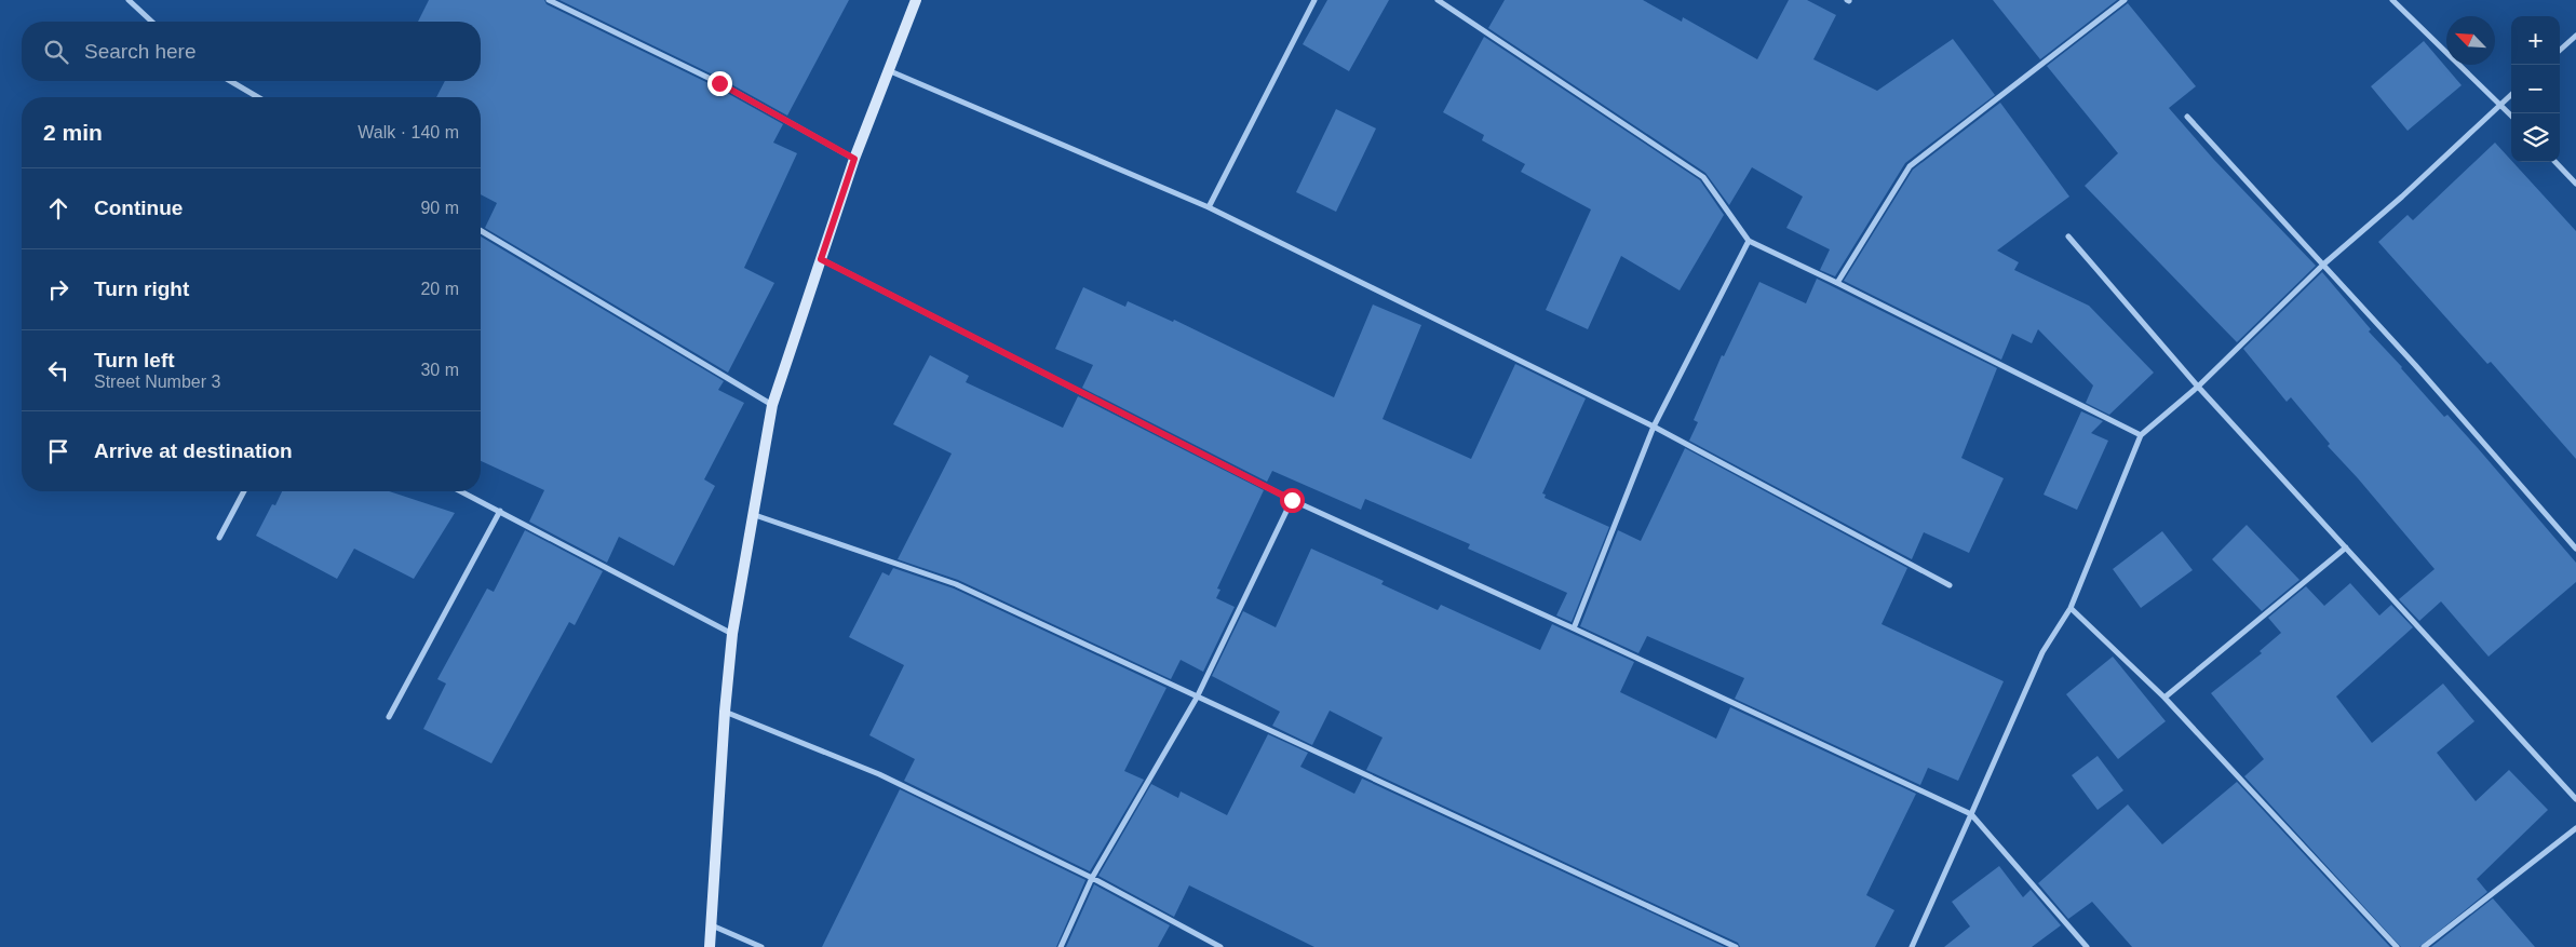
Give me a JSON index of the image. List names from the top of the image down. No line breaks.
{"north":"top left","page":{"map_buttons":["+","−"],"search":"Search here","heading":["2 min","Walk · 140 m"],"list":[["Continue","90 m"],["Turn right","20 m"],["Turn left","Street Number 3","30 m"],"Arrive at destination"]}}
